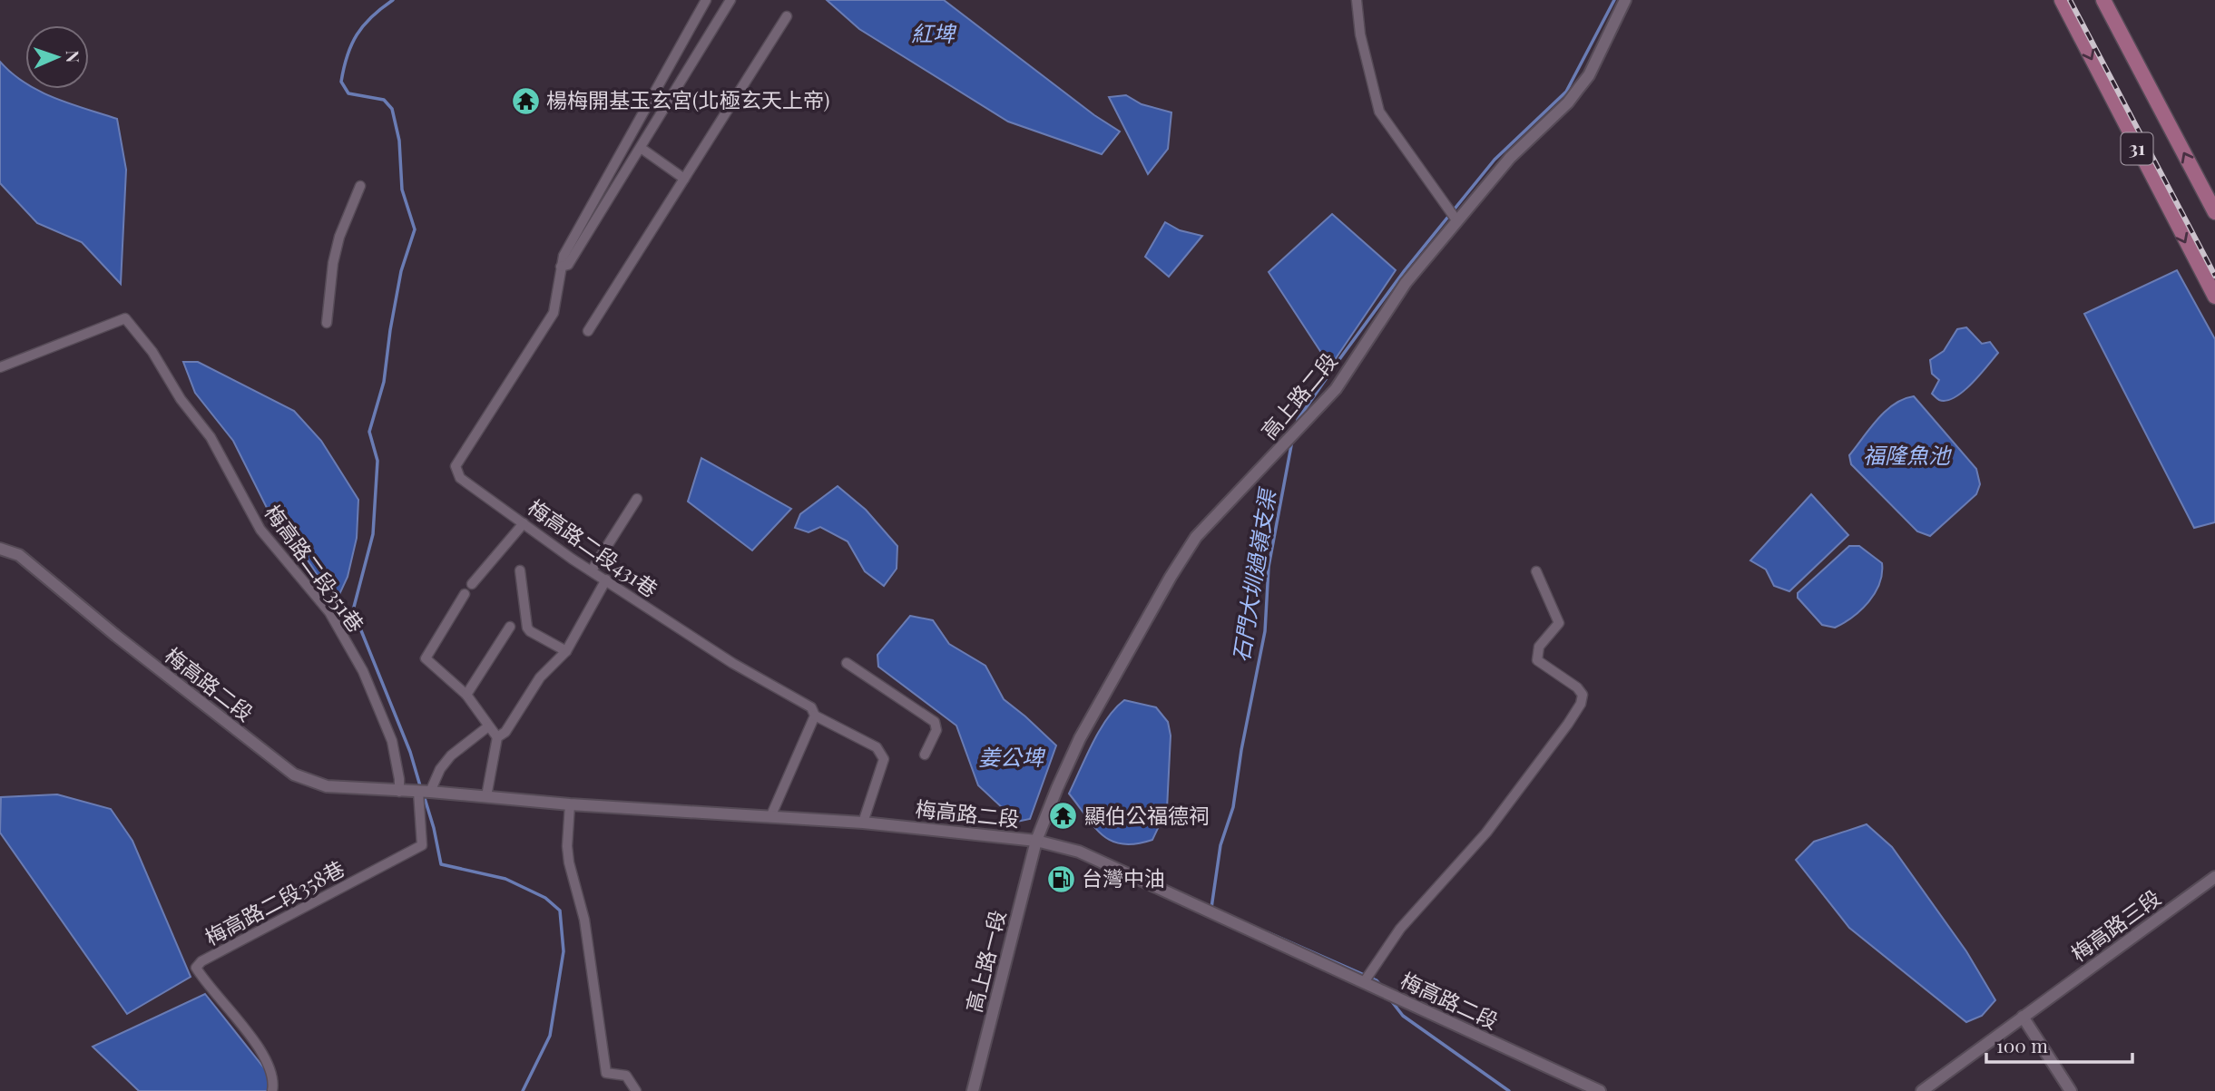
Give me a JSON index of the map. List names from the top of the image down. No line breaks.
{"streets":{"main road":["31"],"street":["高上路二段","梅高路二段431巷","梅高路二段351巷","梅高路二段","梅高路二段358巷","梅高路三段","高上路一段"]},"crossings":[["高上路二段","梅高路二段"],["高上路二段","高上路一段"],["梅高路二段431巷","梅高路二段"],["梅高路二段351巷","梅高路二段"],["梅高路二段","梅高路二段358巷"],["梅高路二段","高上路一段"]],"water":["紅埤","福隆魚池","石門大圳過嶺支渠","姜公埤"],"places":{"temple":["楊梅開基玉玄宮(北極玄天上帝)","顯伯公福德祠"],"fuel station":["台灣中油"]},"scale_bar":"100 m","north":"right"}
